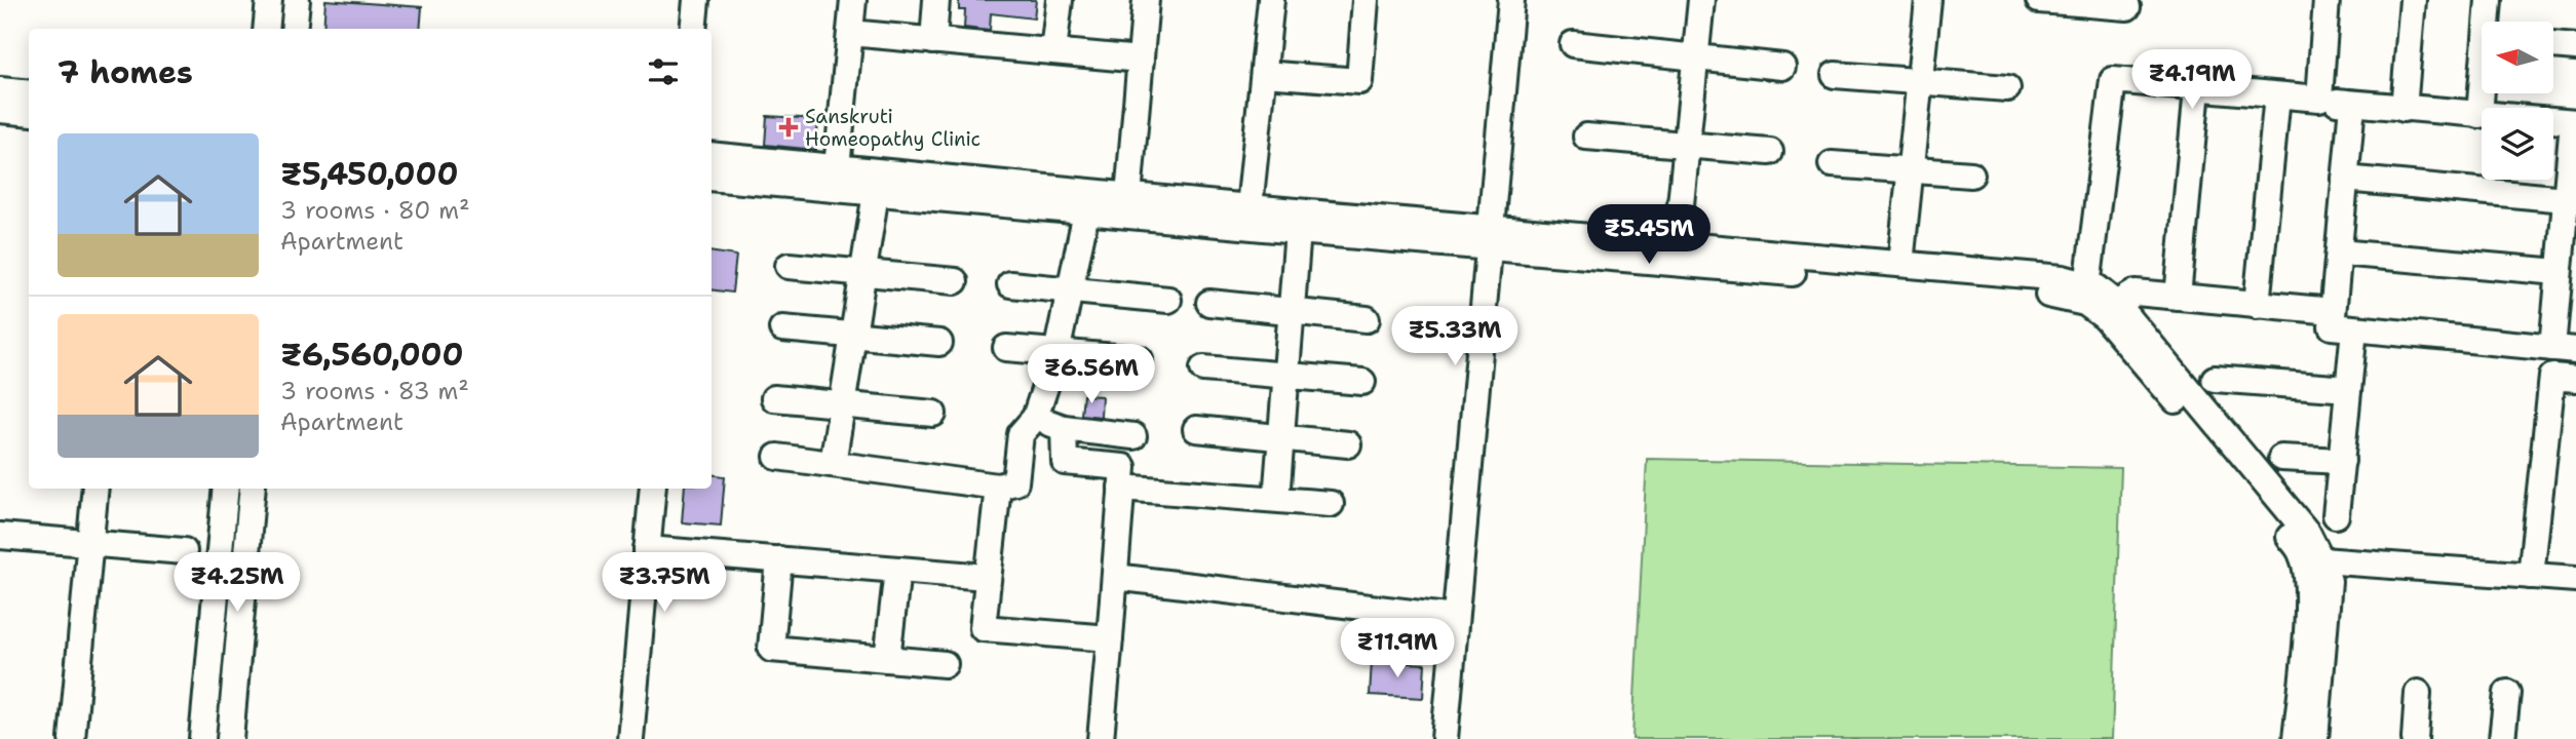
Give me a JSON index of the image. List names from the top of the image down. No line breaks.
{"places":{"health":["Sanskruti Homeopathy Clinic"]},"north":"left","page":{"heading":"7 homes","price":["₹4.19M","₹5.45M","₹5.33M","₹6.56M","₹4.25M","₹3.75M","₹11.9M"],"list":[{"name":"₹5,450,000","note":"3 rooms · 80 m² · Apartment"},{"name":"₹6,560,000","note":"3 rooms · 83 m² · Apartment"}]}}
